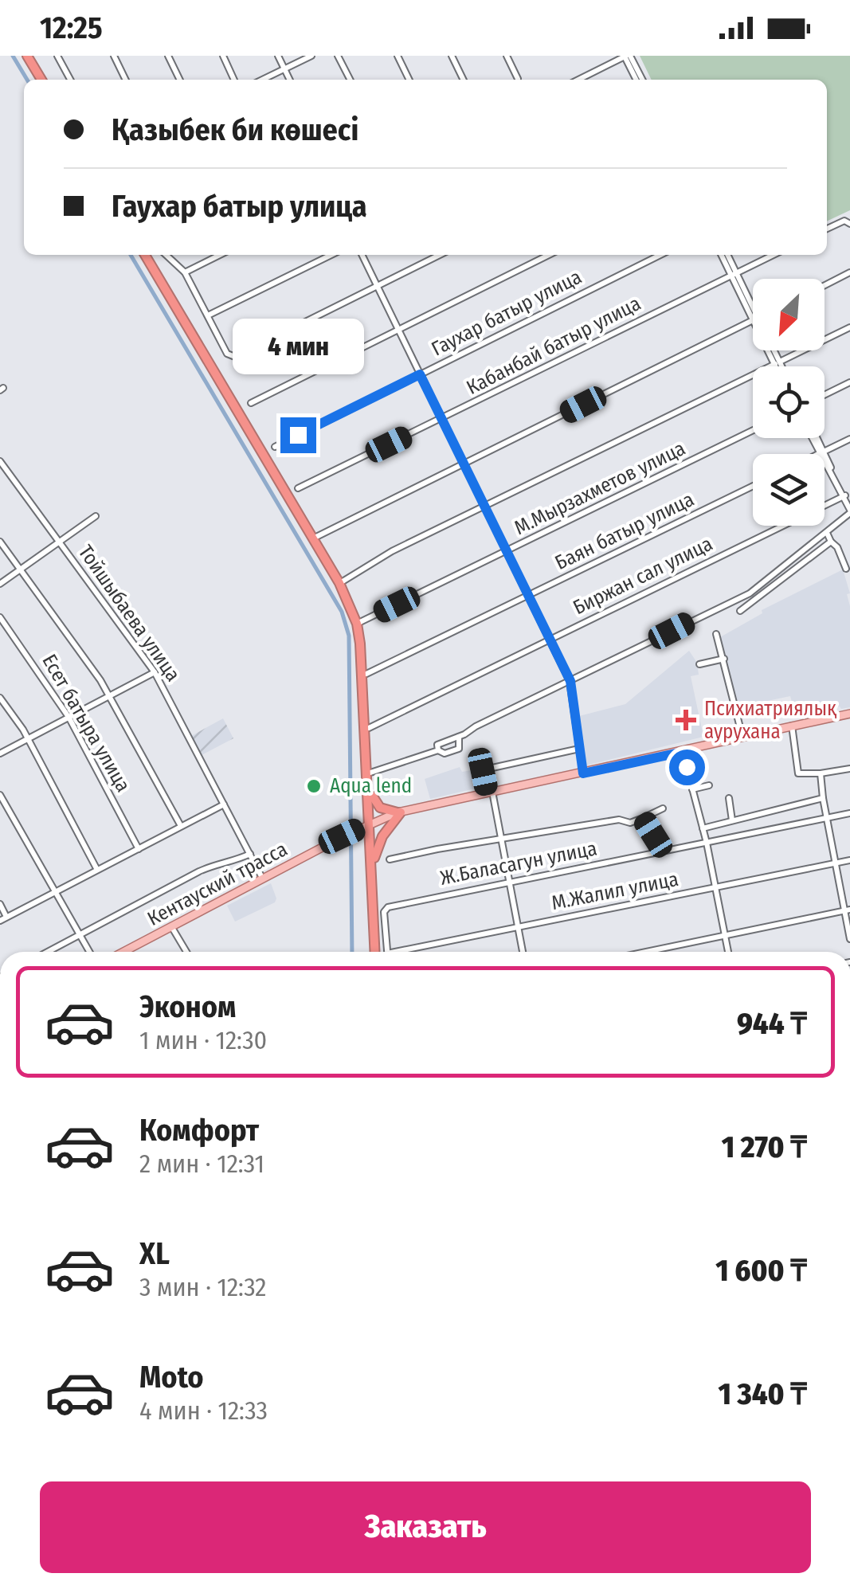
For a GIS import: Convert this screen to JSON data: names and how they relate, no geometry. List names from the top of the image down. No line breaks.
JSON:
{"streets":{"main road":["Кентауский трасса"],"street":["Гаухар батыр улица","Кабанбай батыр улица","М.Мырзахметов улица","Баян батыр улица","Биржан сал улица","Тойшыбаева улица","Есет батыра улица","Ж.Баласагун улица","М.Жалил улица"]},"crossings":[["Тойшыбаева улица","Кентауский трасса"]],"places":{"health":["Психиатриялық аурухана"],"other":["Aqua lend"]},"north":"bottom left","page":{"status":"12:25","banner":["Қазыбек би көшесі","Гаухар батыр улица"],"bubble":"4 мин","list":[{"name":"Эконом","note":"1 мин · 12:30","value":"944 ₸"},{"name":"Комфорт","note":"2 мин · 12:31","value":"1 270 ₸"},{"name":"XL","note":"3 мин · 12:32","value":"1 600 ₸"},{"name":"Moto","note":"4 мин · 12:33","value":"1 340 ₸"}],"buttons":"Заказать"}}
